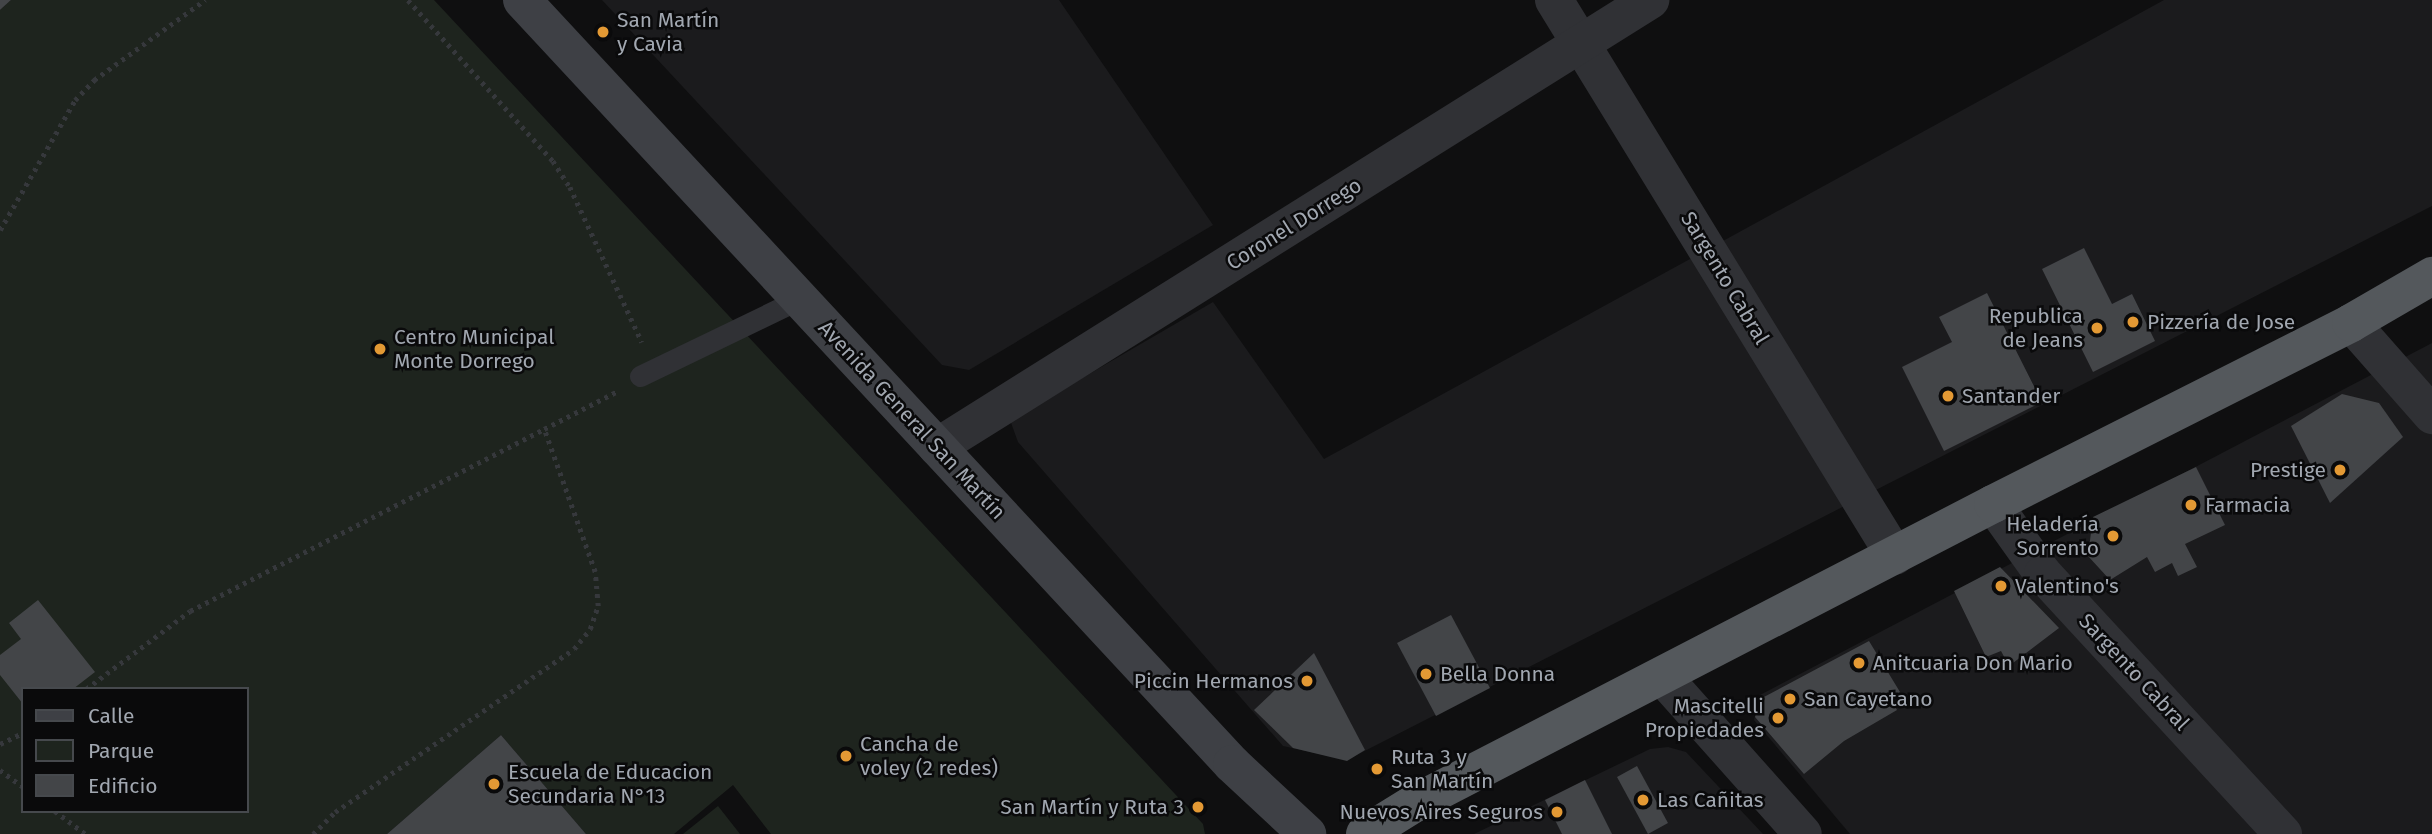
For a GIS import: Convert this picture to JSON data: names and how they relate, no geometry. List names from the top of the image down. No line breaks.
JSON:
{"streets":{"main road":["Avenida General San Martín"],"street":["Coronel Dorrego","Sargento Cabral"]},"crossings":[["Coronel Dorrego","Sargento Cabral"],["Coronel Dorrego","Avenida General San Martín"]],"places":["San Martín y Cavia","Pizzería de Jose","Republica de Jeans","Centro Municipal Monte Dorrego","Santander","Prestige","Farmacia","Heladería Sorrento","Valentino's","Anitcuaria Don Mario","Bella Donna","Piccin Hermanos","San Cayetano","Mascitelli Propiedades","Cancha de voley (2 redes)","Ruta 3 y San Martín","Escuela de Educacion Secundaria N°13","Las Cañitas","San Martín y Ruta 3","Nuevos Aires Seguros"],"legend":["Calle","Parque","Edificio"]}
